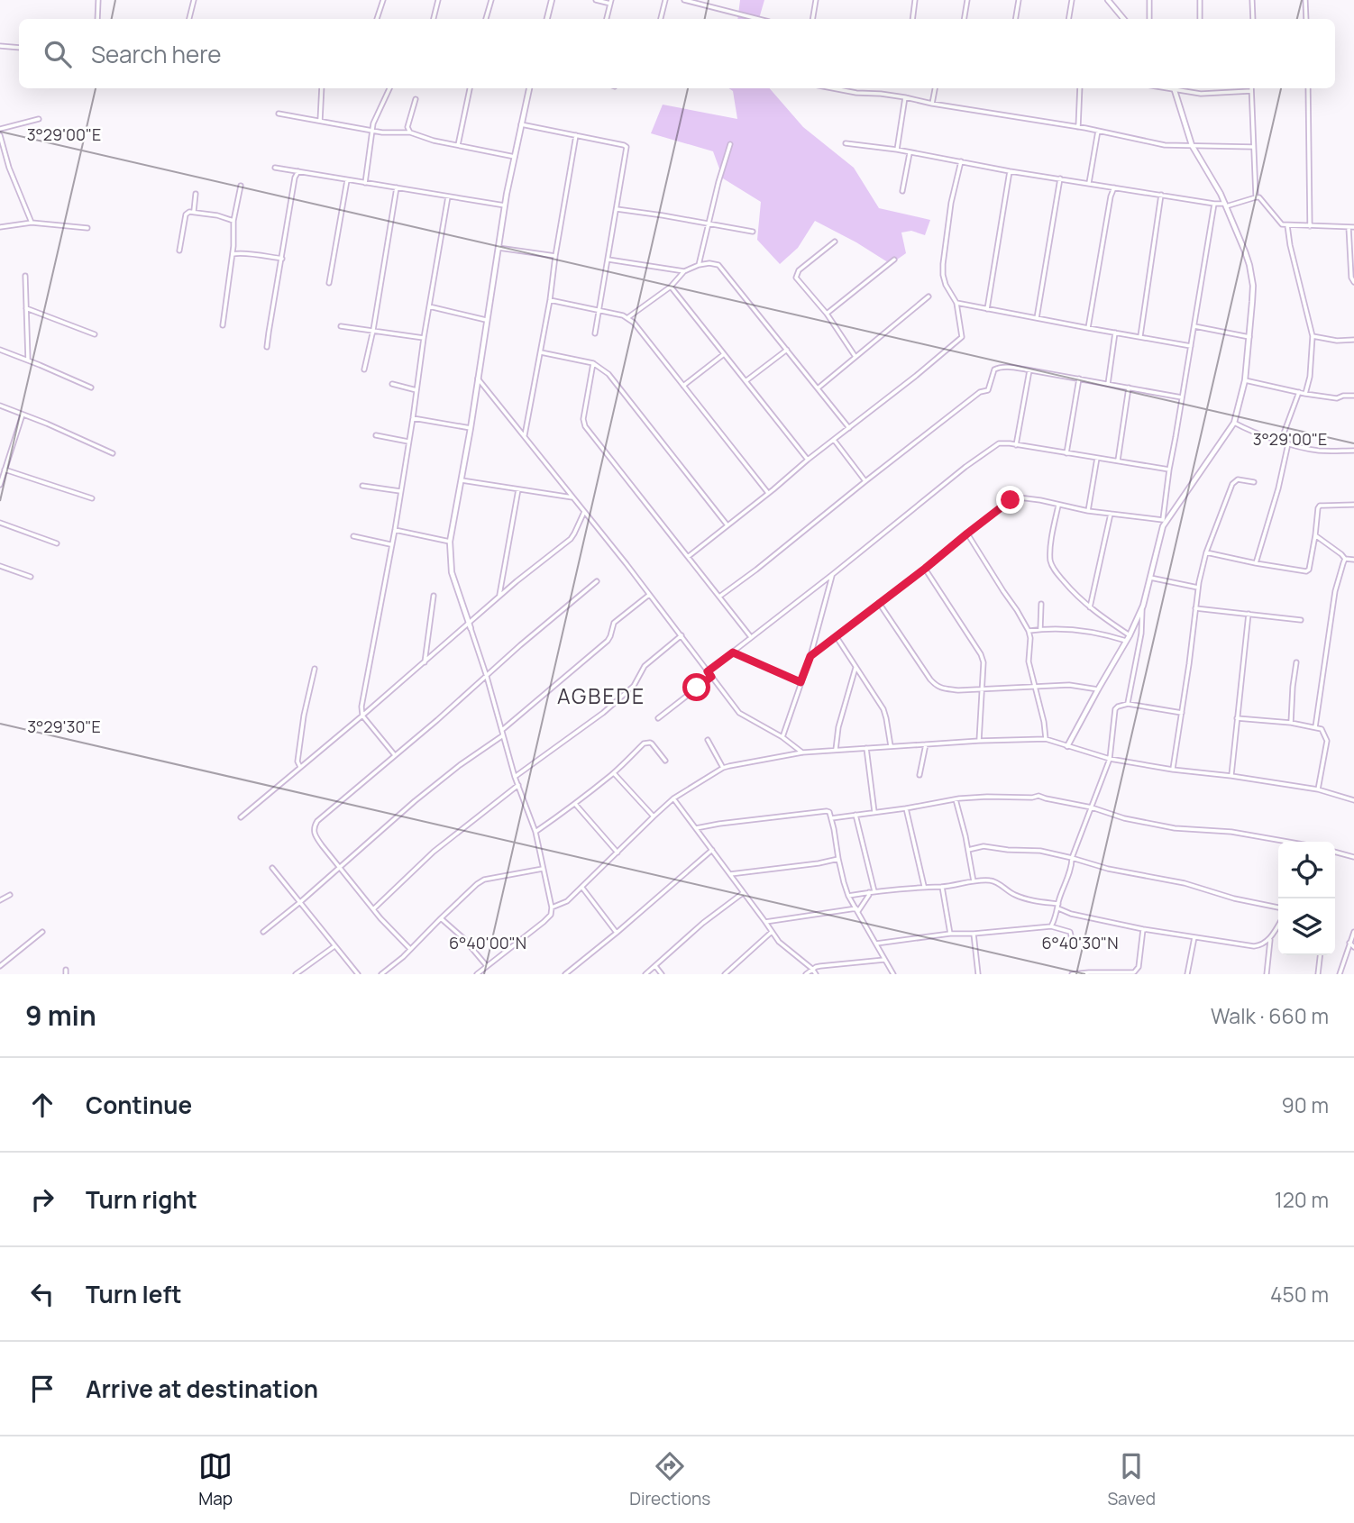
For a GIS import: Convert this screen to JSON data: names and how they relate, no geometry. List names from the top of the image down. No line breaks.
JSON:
{"districts":["AGBEDE"],"page":{"search":"Search here","heading":["9 min","Walk · 660 m"],"list":[["Continue","90 m"],["Turn right","120 m"],["Turn left","450 m"],"Arrive at destination"],"nav":["Map","Directions","Saved"]},"coordinates":["3°29'00\"E","3°29'30\"E","6°40'00\"N","6°40'30\"N"]}
